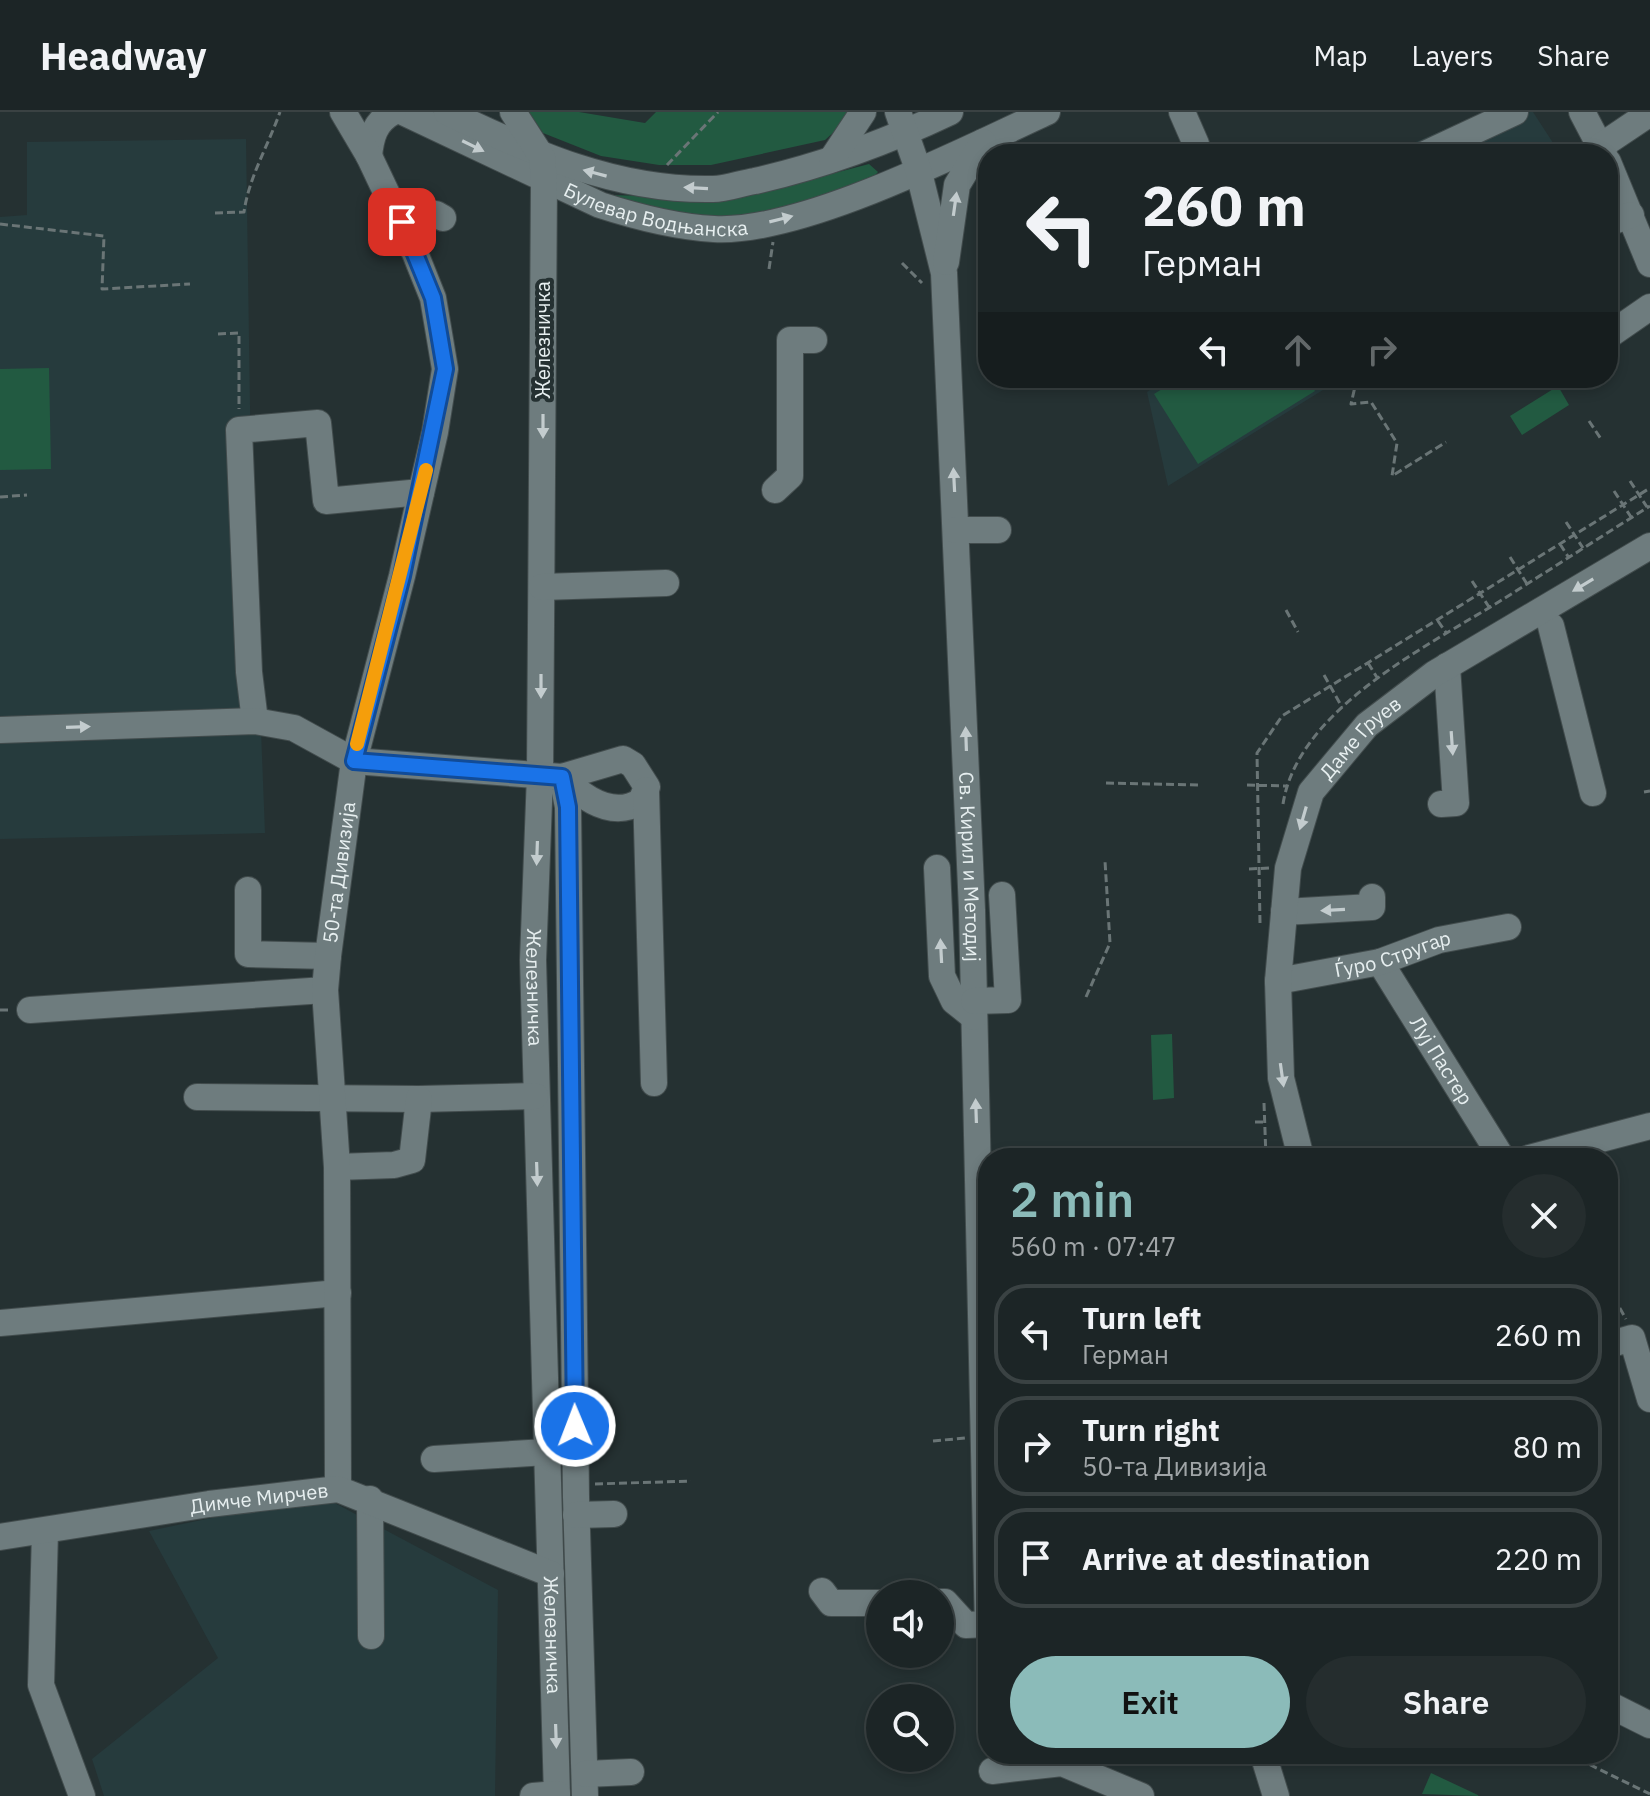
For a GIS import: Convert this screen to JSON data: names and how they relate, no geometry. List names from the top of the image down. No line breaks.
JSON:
{"streets":{"street":["Булевар Водњанска","Железничка","Даме Груев","Св. Кирил и Методиј","50-та Дивизија","Ѓуро Стругар","Луј Пастер","Димче Мирчев"]},"crossings":[["Булевар Водњанска","Железничка"],["Булевар Водњанска","Св. Кирил и Методиј"],["Железничка","Димче Мирчев"],["Даме Груев","Ѓуро Стругар"],["50-та Дивизија","Димче Мирчев"],["Ѓуро Стругар","Луј Пастер"]],"one_way":["Даме Груев","Св. Кирил и Методиј"],"page":{"header":"Headway","nav":["Map","Layers","Share"],"turn":["260 m","Герман"],"heading":["2 min","560 m · 07:47"],"list":[{"name":"Turn left","note":"Герман","value":"260 m"},{"name":"Turn right","note":"50-та Дивизија","value":"80 m"},{"name":"Arrive at destination","value":"220 m"}],"buttons":["Exit","Share"]}}
